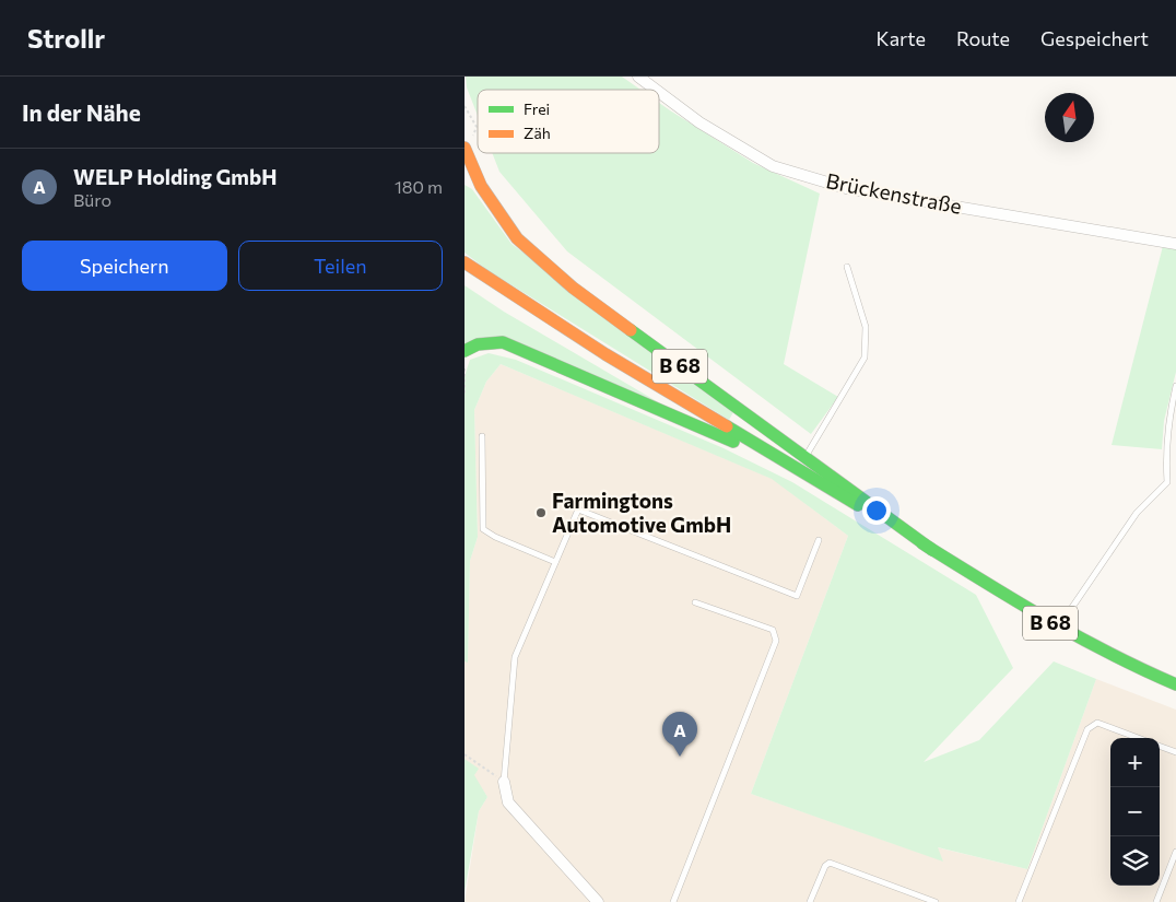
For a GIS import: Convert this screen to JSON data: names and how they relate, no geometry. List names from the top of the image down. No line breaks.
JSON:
{"streets":{"main road":["B 68"],"street":["Brückenstraße"]},"places":["Farmingtons Automotive GmbH"],"legend":["Frei","Zäh"],"north":"top","page":{"header":"Strollr","nav":["Karte","Route","Gespeichert"],"heading":"In der Nähe","list":[{"mark":"A","name":"WELP Holding GmbH","note":"Büro","value":"180 m"}],"buttons":["Speichern","Teilen"],"pins":"A","map_buttons":["+","−"]}}
